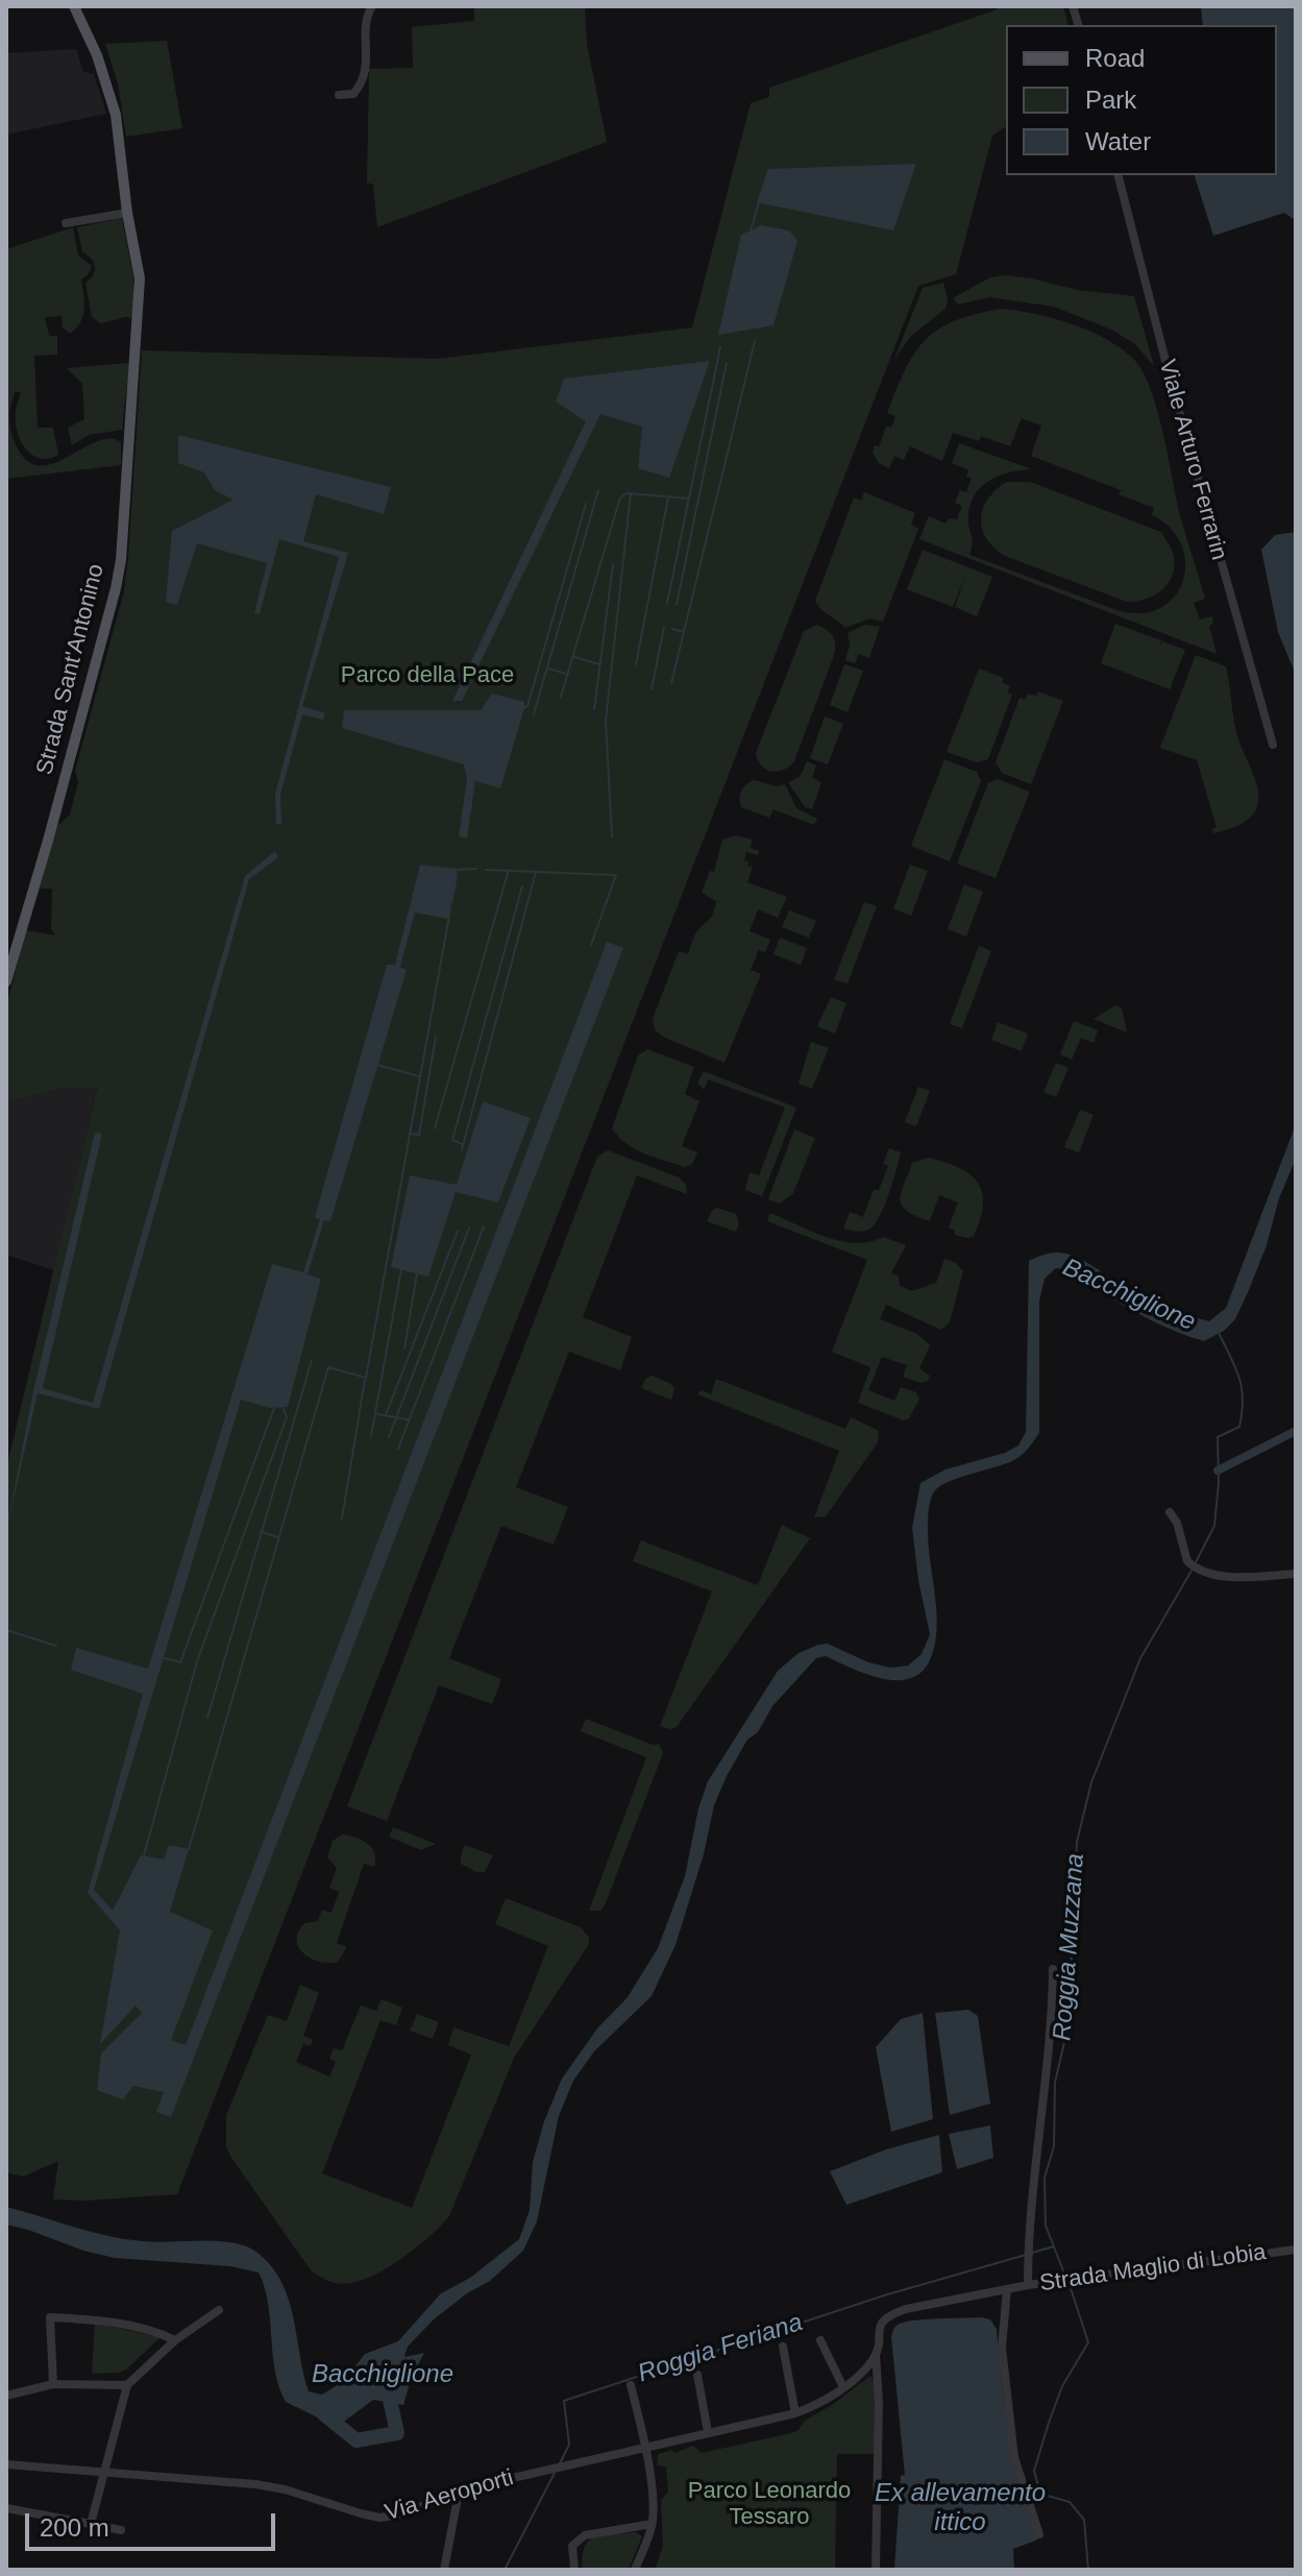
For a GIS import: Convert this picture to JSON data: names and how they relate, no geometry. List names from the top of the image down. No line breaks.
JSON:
{"streets":{"main road":["Strada Sant'Antonino"],"street":["Viale Arturo Ferrarin","Strada Maglio di Lobia","Via Aeroporti"]},"crossings":[["Strada Maglio di Lobia","Via Aeroporti"]],"water":["Bacchiglione","Roggia Muzzana","Roggia Feriana","Ex allevamento ittico"],"parks":["Parco della Pace","Parco Leonardo Tessaro"],"legend":["Road","Park","Water"],"scale_bar":"200 m"}
